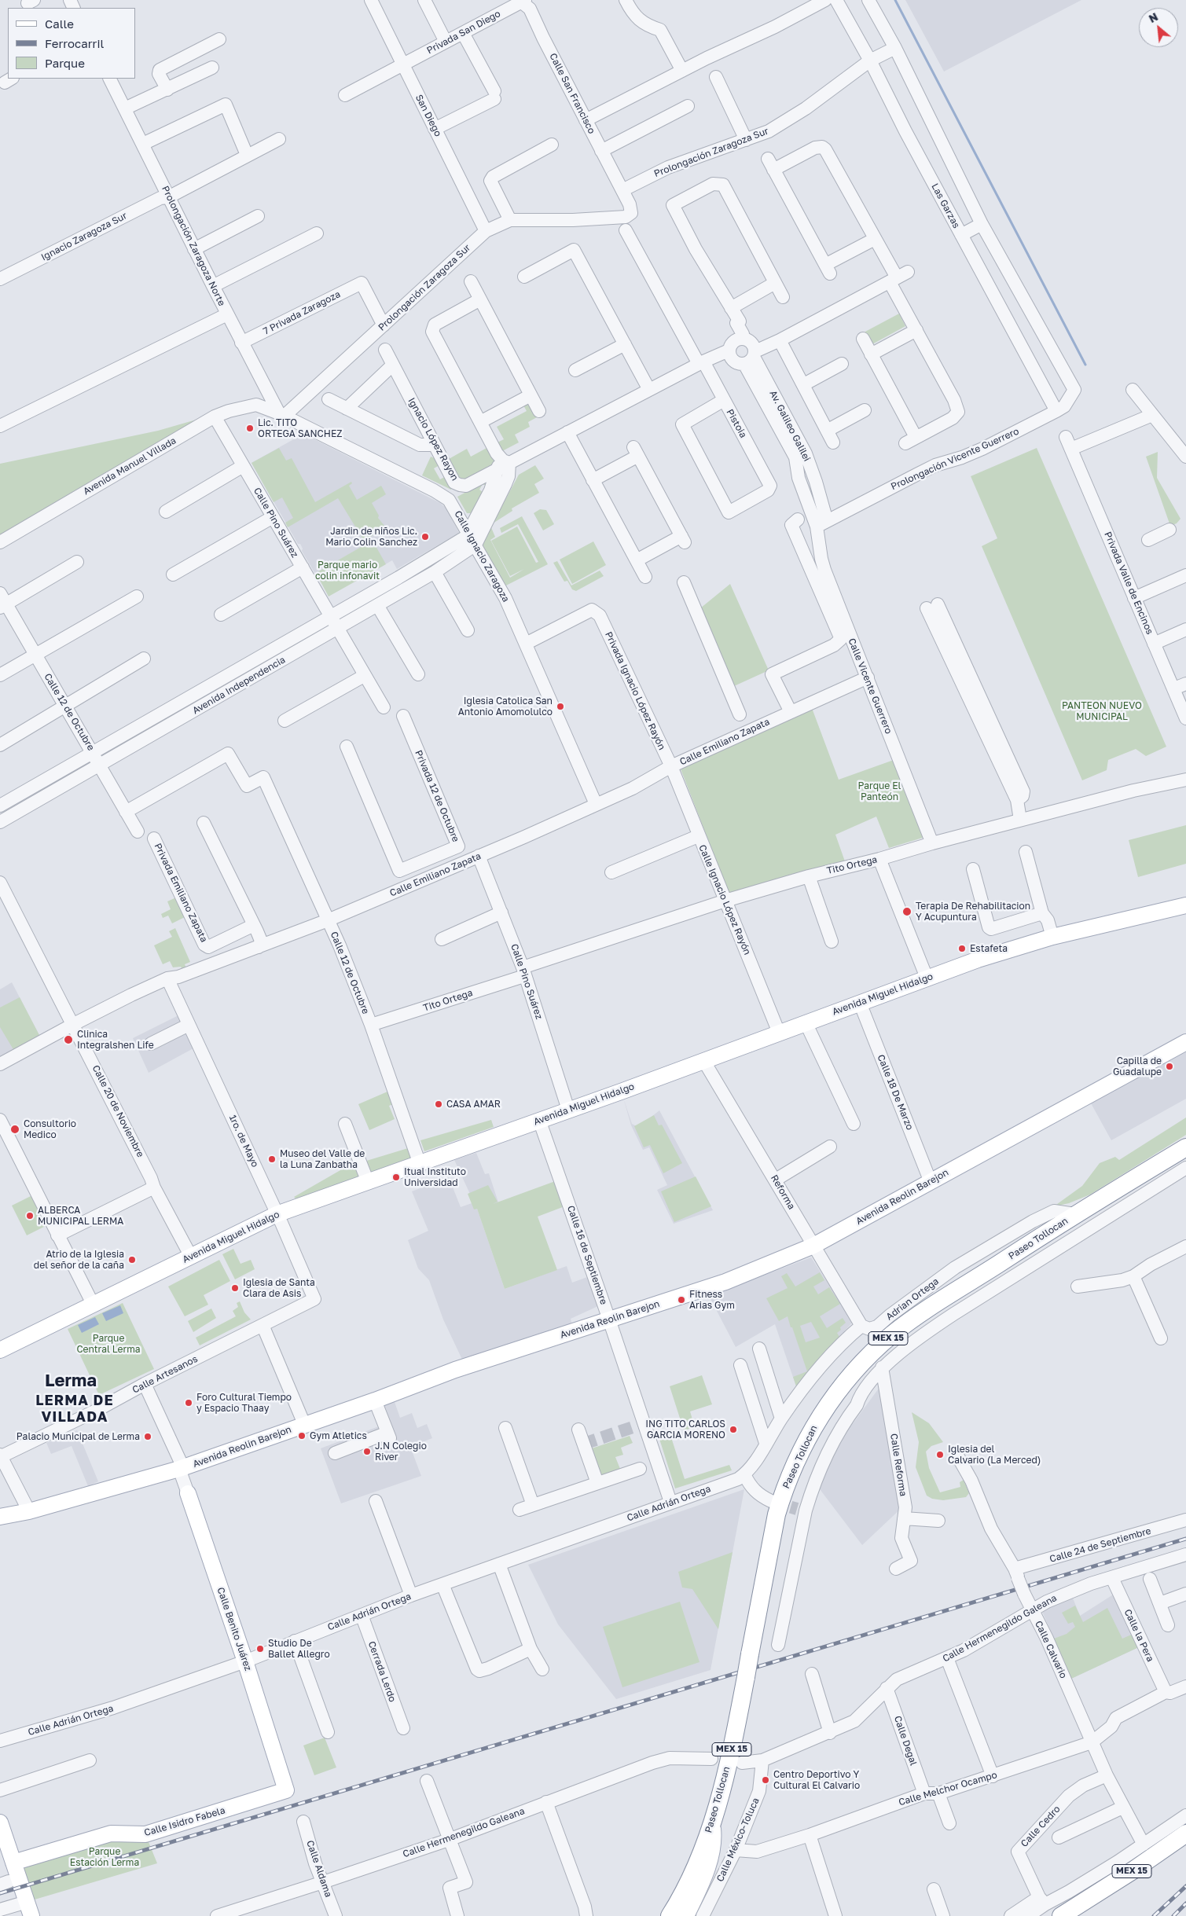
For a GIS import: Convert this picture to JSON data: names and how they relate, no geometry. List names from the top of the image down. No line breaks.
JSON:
{"streets":{"highway":["Paseo Tollocan","MEX 15"],"main road":["Avenida Miguel Hidalgo","Avenida Reolin Barejon","Calle Benito Juárez","Calle Isidro Fabela"],"street":["Privada San Diego","Calle San Francisco","San Diego","Prolongación Zaragoza Sur","Las Garzas","Ignacio Zaragoza Sur","Prolongación Zaragoza Norte","7 Privada Zaragoza","Pistoia","Av. Galileo Galilei","Ignacio López Rayon","Prolongación Vicente Guerrero","Avenida Manuel Villada","Calle Pino Suárez","Calle Ignacio Zaragoza","Privada Valle de Encinos","Avenida Independencia","Calle Vicente Guerrero","Privada Ignacio López Rayón","Calle 12 de Octubre","Calle Emiliano Zapata","Privada 12 de Octubre","Tito Ortega","Privada Emiliano Zapata","Calle Ignacio López Rayón","Calle 18 De Marzo","Calle 20 de Noviembre","1ro. de Mayo","Reforma","Calle 16 de Septiembre","Adrian Ortega","Calle Artesanos","Calle Reforma","Calle Adrián Ortega","Calle 24 de Septiembre","Calle Hermenegildo Galeana","Calle la Pera","Calle Calvario","Cerrada Lerdo","Calle Degal","Calle Melchor Ocampo","Calle Cedro","Calle México-Toluca","Calle Aldama"]},"crossings":[["Privada San Diego","Calle San Francisco"],["Privada San Diego","San Diego"],["Calle San Francisco","Prolongación Zaragoza Sur"],["San Diego","Prolongación Zaragoza Sur"],["Prolongación Zaragoza Sur","Las Garzas"],["Prolongación Zaragoza Sur","Prolongación Zaragoza Norte"],["Prolongación Zaragoza Sur","7 Privada Zaragoza"],["Prolongación Zaragoza Sur","Calle Ignacio Zaragoza"],["Las Garzas","Prolongación Vicente Guerrero"],["Ignacio Zaragoza Sur","Prolongación Zaragoza Norte"],["Prolongación Zaragoza Norte","7 Privada Zaragoza"],["Prolongación Zaragoza Norte","Calle Ignacio Zaragoza"],["Pistoia","Ignacio López Rayon"],["Av. Galileo Galilei","Prolongación Vicente Guerrero"],["Av. Galileo Galilei","Calle Vicente Guerrero"],["Prolongación Vicente Guerrero","Calle Vicente Guerrero"],["Avenida Manuel Villada","Calle Pino Suárez"],["Avenida Manuel Villada","Calle Ignacio Zaragoza"],["Calle Pino Suárez","Avenida Independencia"],["Calle Pino Suárez","Calle Emiliano Zapata"],["Calle Pino Suárez","Tito Ortega"],["Calle Pino Suárez","Avenida Miguel Hidalgo"],["Calle Ignacio Zaragoza","Avenida Independencia"],["Calle Ignacio Zaragoza","Privada Ignacio López Rayón"],["Calle Ignacio Zaragoza","Calle Emiliano Zapata"],["Avenida Independencia","Calle 12 de Octubre"],["Calle Vicente Guerrero","Calle Emiliano Zapata"],["Calle Vicente Guerrero","Tito Ortega"],["Privada Ignacio López Rayón","Calle Emiliano Zapata"],["Privada Ignacio López Rayón","Calle Ignacio López Rayón"],["Calle 12 de Octubre","Calle Emiliano Zapata"],["Calle 12 de Octubre","Tito Ortega"],["Calle 12 de Octubre","Avenida Miguel Hidalgo"],["Calle Emiliano Zapata","Calle Ignacio López Rayón"],["Calle Emiliano Zapata","Calle 20 de Noviembre"],["Calle Emiliano Zapata","1ro. de Mayo"],["Tito Ortega","Calle Ignacio López Rayón"],["Calle Ignacio López Rayón","Avenida Miguel Hidalgo"],["Avenida Miguel Hidalgo","Calle 18 De Marzo"],["Avenida Miguel Hidalgo","Calle 20 de Noviembre"],["Avenida Miguel Hidalgo","1ro. de Mayo"],["Avenida Miguel Hidalgo","Reforma"],["Avenida Miguel Hidalgo","Calle 16 de Septiembre"],["Calle 18 De Marzo","Avenida Reolin Barejon"],["1ro. de Mayo","Calle Artesanos"],["Reforma","Avenida Reolin Barejon"],["Reforma","Adrian Ortega"],["Avenida Reolin Barejon","Calle 16 de Septiembre"],["Avenida Reolin Barejon","Calle Benito Juárez"],["Paseo Tollocan","Adrian Ortega"],["Calle 16 de Septiembre","Calle Adrián Ortega"],["Calle Artesanos","Calle Benito Juárez"],["Calle Adrián Ortega","Calle Benito Juárez"],["Calle Adrián Ortega","Cerrada Lerdo"],["Calle 24 de Septiembre","Calle Calvario"],["Calle Hermenegildo Galeana","Calle la Pera"],["Calle Hermenegildo Galeana","Calle Calvario"],["Calle Hermenegildo Galeana","Calle Degal"],["Calle Hermenegildo Galeana","Calle México-Toluca"],["Calle Hermenegildo Galeana","Calle Aldama"],["Calle Benito Juárez","Calle Isidro Fabela"],["Calle Calvario","Calle Melchor Ocampo"],["Calle Calvario","Calle Cedro"],["Calle Degal","Calle Melchor Ocampo"],["Calle Melchor Ocampo","Calle México-Toluca"]],"districts":["Lerma","LERMA DE VILLADA"],"parks":["Parque mario colin infonavit","PANTEON NUEVO MUNICIPAL","Parque El Panteón","Parque Central Lerma","Parque Estación Lerma"],"places":["Lic. TITO ORTEGA SANCHEZ","Jardin de niños Lic. Mario Colin Sanchez","Iglesia Catolica San Antonio Amomolulco","Terapia De Rehabilitacion Y Acupuntura","Estafeta","Clinica Integralshen Life","Capilla de Guadalupe","CASA AMAR","Consultorio Medico","Museo del Valle de la Luna Zanbatha","Itual Instituto Universidad","ALBERCA MUNICIPAL LERMA","Atrio de la Iglesia del señor de la caña","Iglesia de Santa Clara de Asis","Fitness Arias Gym","Foro Cultural Tiempo y Espacio Thaay","ING TITO CARLOS GARCIA MORENO","Gym Atletics","Palacio Municipal de Lerma","J.N Colegio River","Iglesia del Calvario (La Merced)","Studio De Ballet Allegro","Centro Deportivo Y Cultural El Calvario"],"legend":["Calle","Ferrocarril","Parque"],"north":"top left"}
